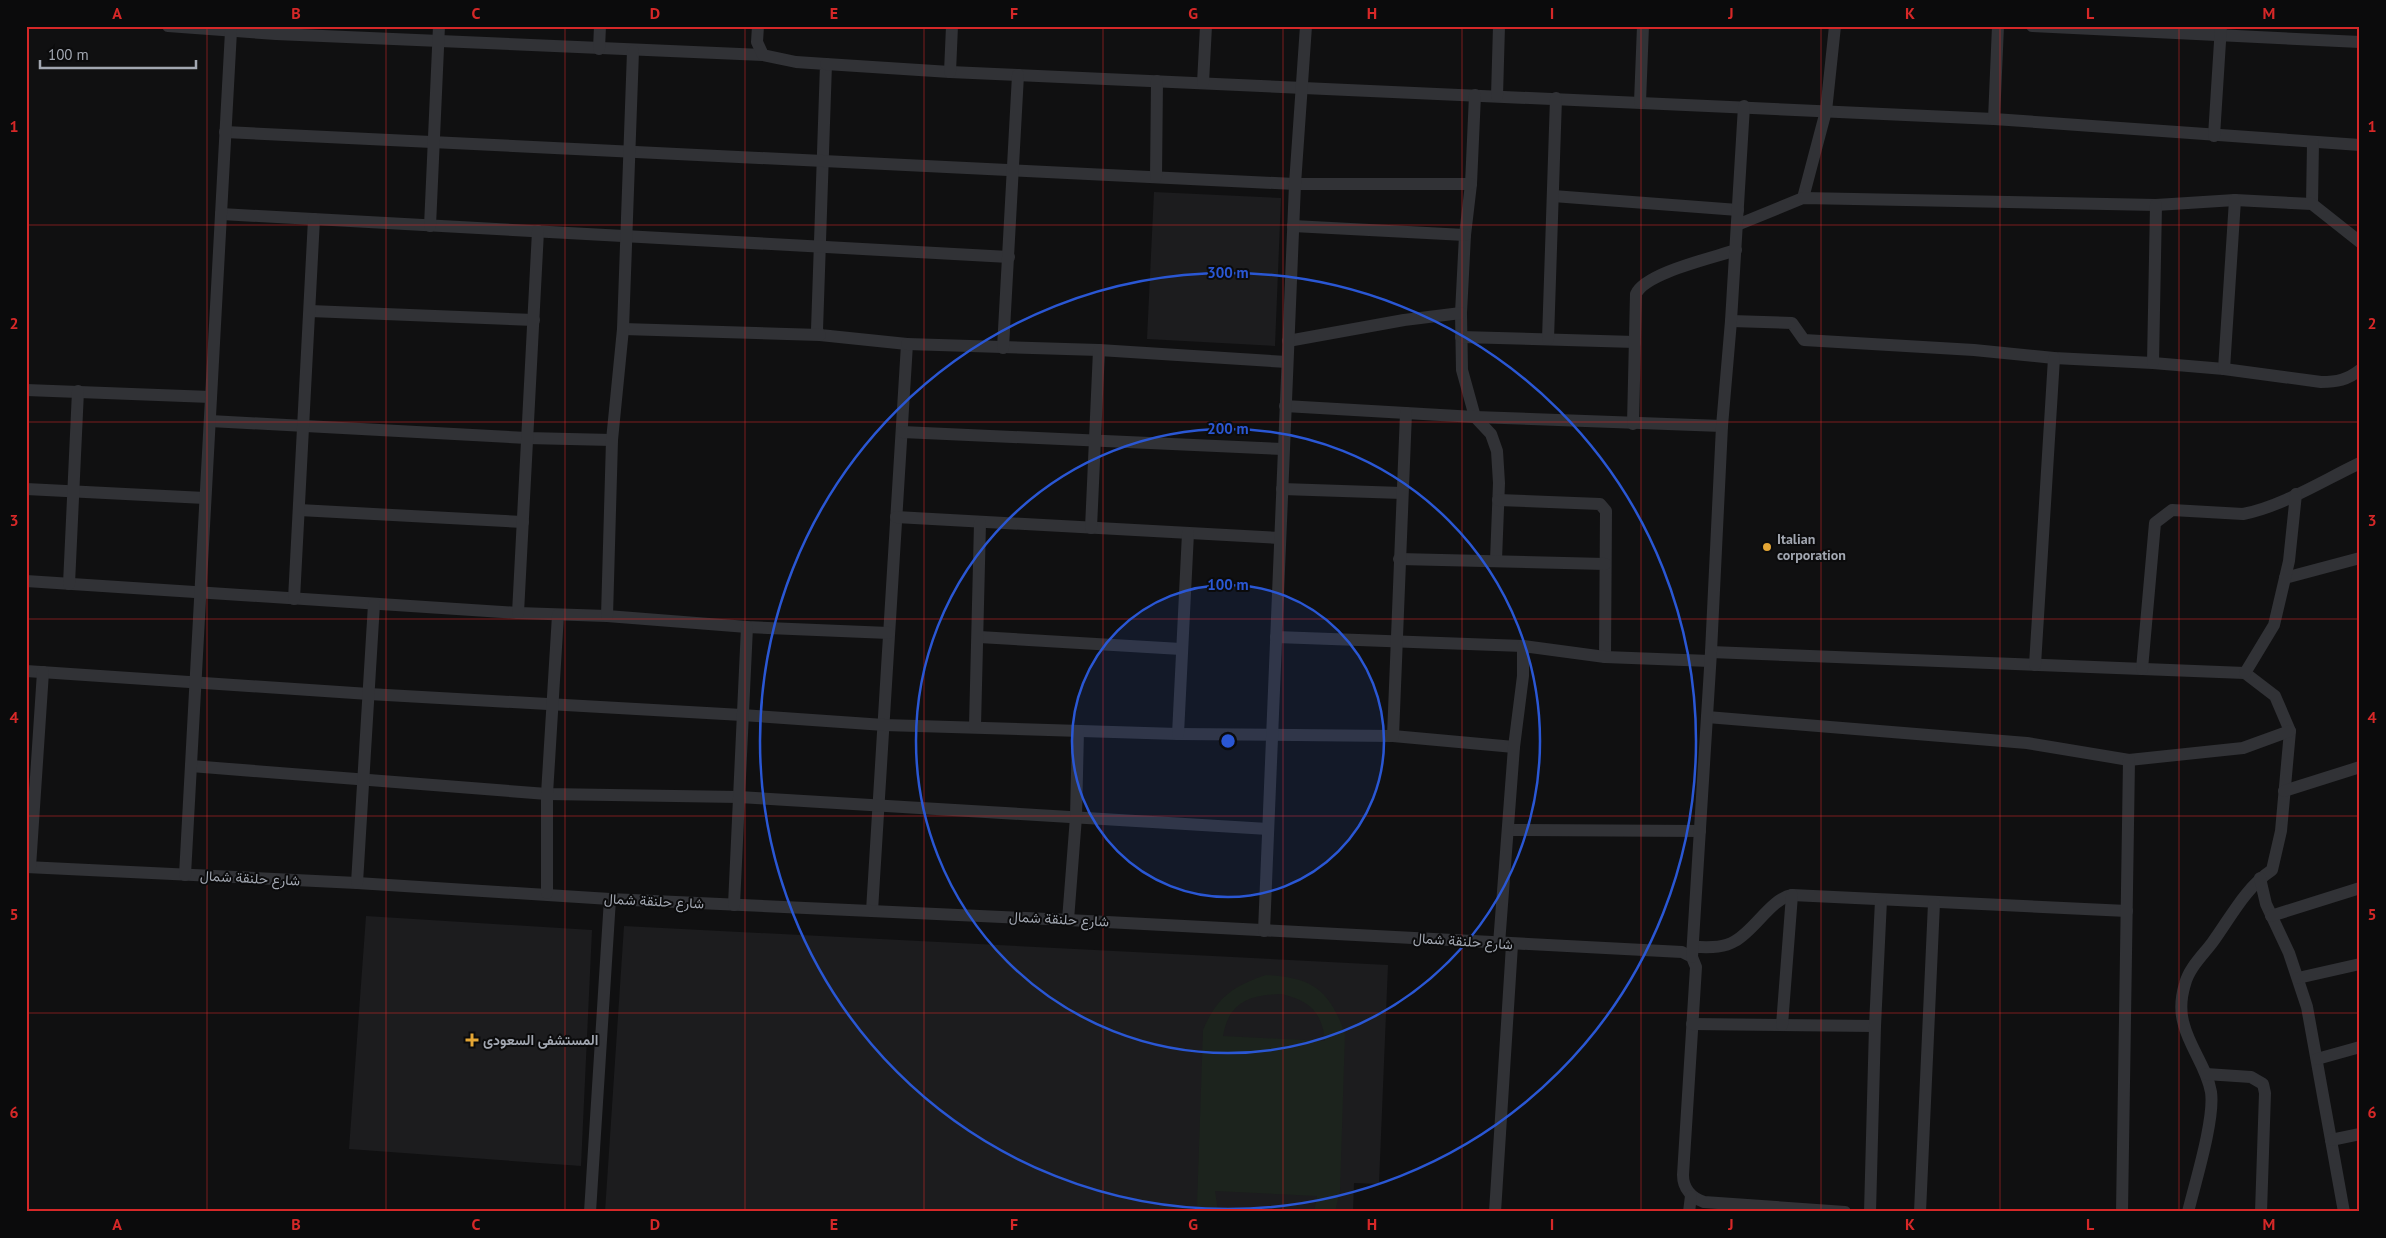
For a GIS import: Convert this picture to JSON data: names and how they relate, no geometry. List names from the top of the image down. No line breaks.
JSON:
{"streets":{"street":["شارع حلنقة شمال"]},"places":{"other":["Italian corporation"],"health":["المستشفى السعودى"]},"scale_bar":"100 m","grid":{"columns":["A","B","C","D","E","F","G","H","I","J","K","L","M"],"rows":["1","2","3","4","5","6"]},"rings":["300 m","200 m","100 m"]}
